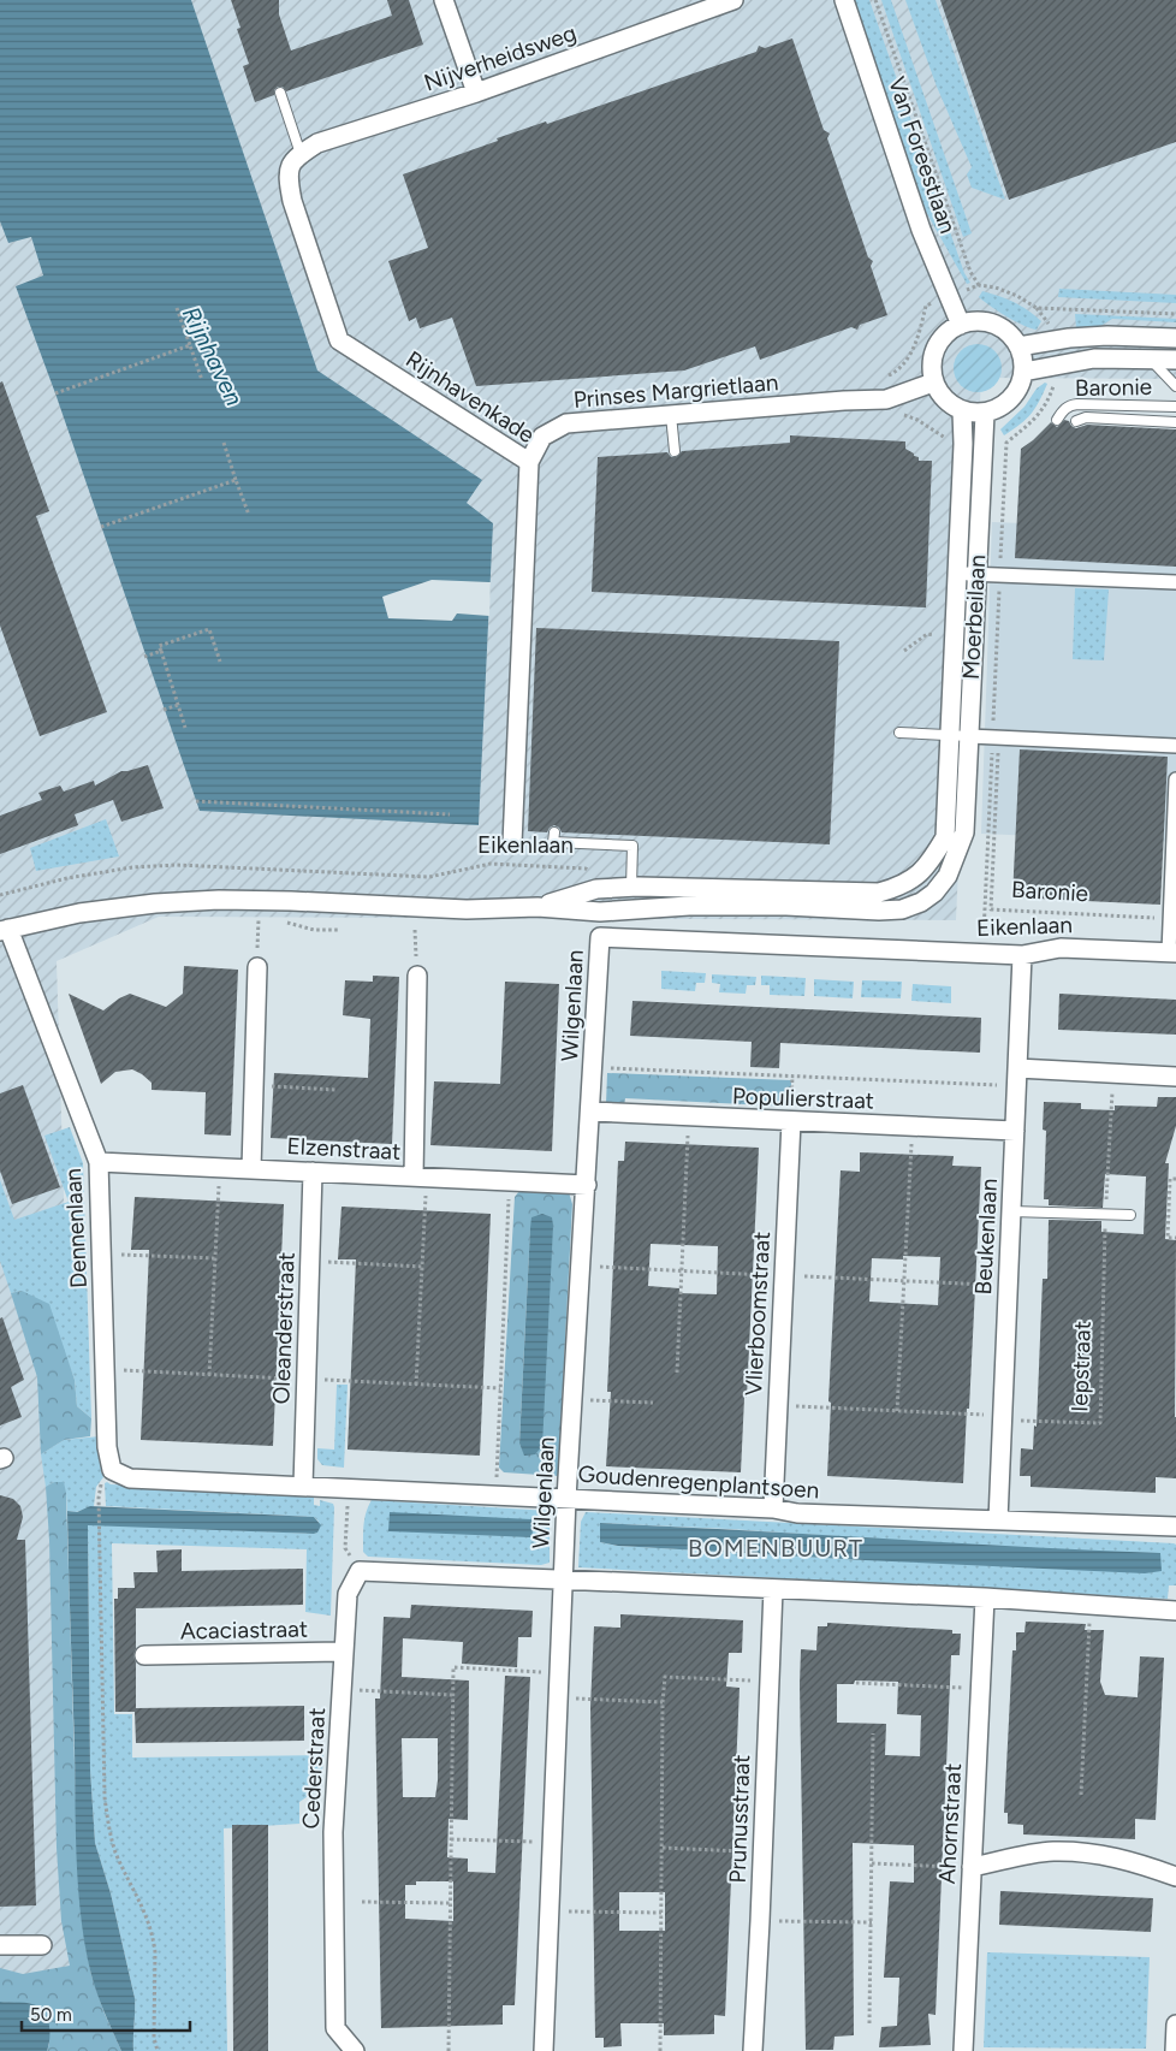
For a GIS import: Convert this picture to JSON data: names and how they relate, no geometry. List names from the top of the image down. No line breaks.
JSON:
{"streets":{"street":["Nijverheidsweg","Van Foreestlaan","Prinses Margrietlaan","Rijnhavenkade","Moerbeilaan","Eikenlaan","Wilgenlaan","Populierstraat","Elzenstraat","Dennenlaan","Beukenlaan","Vlierboomstraat","Oleanderstraat","Goudenregenplantsoen","Acaciastraat","Cederstraat","Prunusstraat","Ahornstraat"],"lane":["Baronie"],"path":["Iepstraat"]},"crossings":[["Nijverheidsweg","Rijnhavenkade"],["Van Foreestlaan","Prinses Margrietlaan"],["Van Foreestlaan","Moerbeilaan"],["Baronie","Moerbeilaan"],["Prinses Margrietlaan","Rijnhavenkade"],["Prinses Margrietlaan","Moerbeilaan"],["Moerbeilaan","Eikenlaan"],["Moerbeilaan","Dennenlaan"],["Eikenlaan","Wilgenlaan"],["Eikenlaan","Beukenlaan"],["Wilgenlaan","Populierstraat"],["Wilgenlaan","Elzenstraat"],["Wilgenlaan","Goudenregenplantsoen"],["Populierstraat","Beukenlaan"],["Populierstraat","Vlierboomstraat"],["Elzenstraat","Dennenlaan"],["Elzenstraat","Oleanderstraat"],["Dennenlaan","Goudenregenplantsoen"],["Beukenlaan","Iepstraat"],["Beukenlaan","Goudenregenplantsoen"],["Vlierboomstraat","Goudenregenplantsoen"],["Oleanderstraat","Goudenregenplantsoen"],["Acaciastraat","Cederstraat"]],"districts":["BOMENBUURT"],"water":["Rijnhaven"],"scale_bar":"50 m"}
